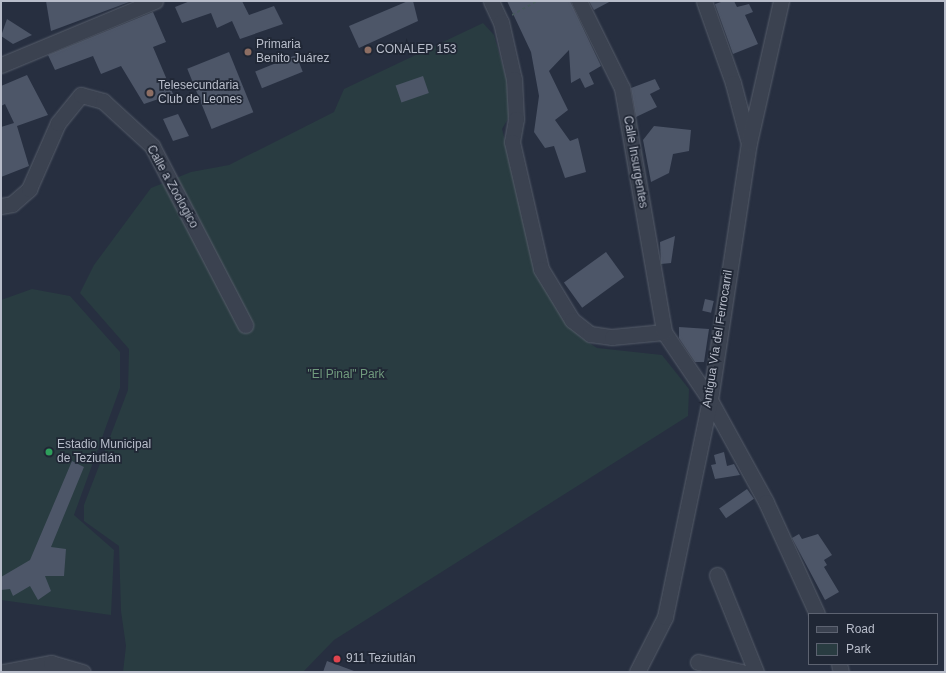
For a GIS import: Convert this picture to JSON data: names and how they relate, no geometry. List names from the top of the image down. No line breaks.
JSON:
{"streets":{"street":["Calle Insurgentes","Calle a Zoologico","Antigua Vía del Ferrocarril"]},"parks":["\"El Pinal\" Park"],"places":["CONALEP 153","Primaria Benito Juárez","Telesecundaria Club de Leones","Estadio Municipal de Teziutlán","911 Teziutlán"],"legend":["Road","Park"]}
